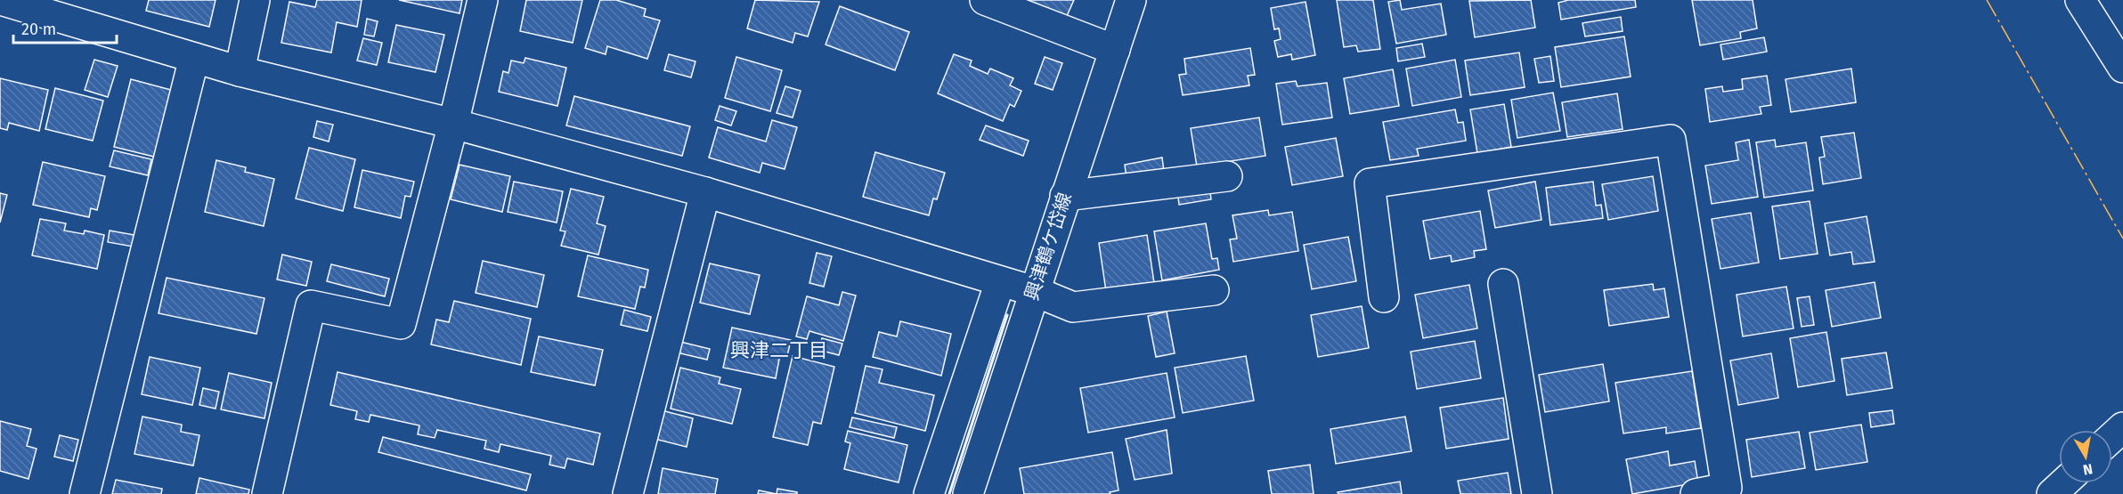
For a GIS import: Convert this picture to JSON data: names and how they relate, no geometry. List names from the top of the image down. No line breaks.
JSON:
{"streets":{"street":["興津鶴ケ岱線"]},"districts":["興津二丁目"],"scale_bar":"20 m","north":"bottom"}
